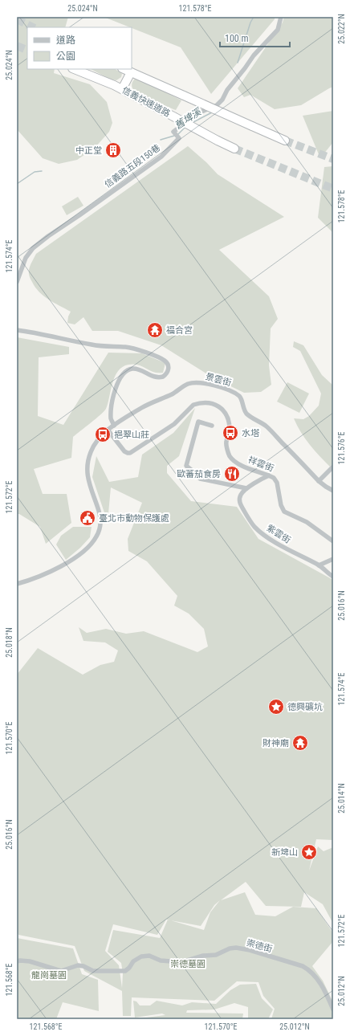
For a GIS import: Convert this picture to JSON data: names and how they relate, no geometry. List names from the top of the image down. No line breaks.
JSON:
{"streets":{"highway":["信義快速道路"],"street":["信義路五段150巷","景雲街","祥雲街","紫雲街","崇德街"]},"crossings":[["景雲街","祥雲街"]],"water":["舊埤溪"],"parks":["崇德墓園","龍崗墓園"],"places":{"building":["中正堂"],"temple":["福合宮","財神廟"],"bus stop":["水塔","挹翠山莊"],"restaurant":["歐蕃茄食房"],"public building":["臺北市動物保護處"],"place":["德興礦坑","新埤山"]},"legend":["道路","公園"],"scale_bar":"100 m","coordinates":["25.024°N","121.578°E","25.022°N","121.574°E","121.576°E","121.572°E","25.016°N","25.018°N","121.570°E","25.014°N","121.568°E","25.012°N"]}
